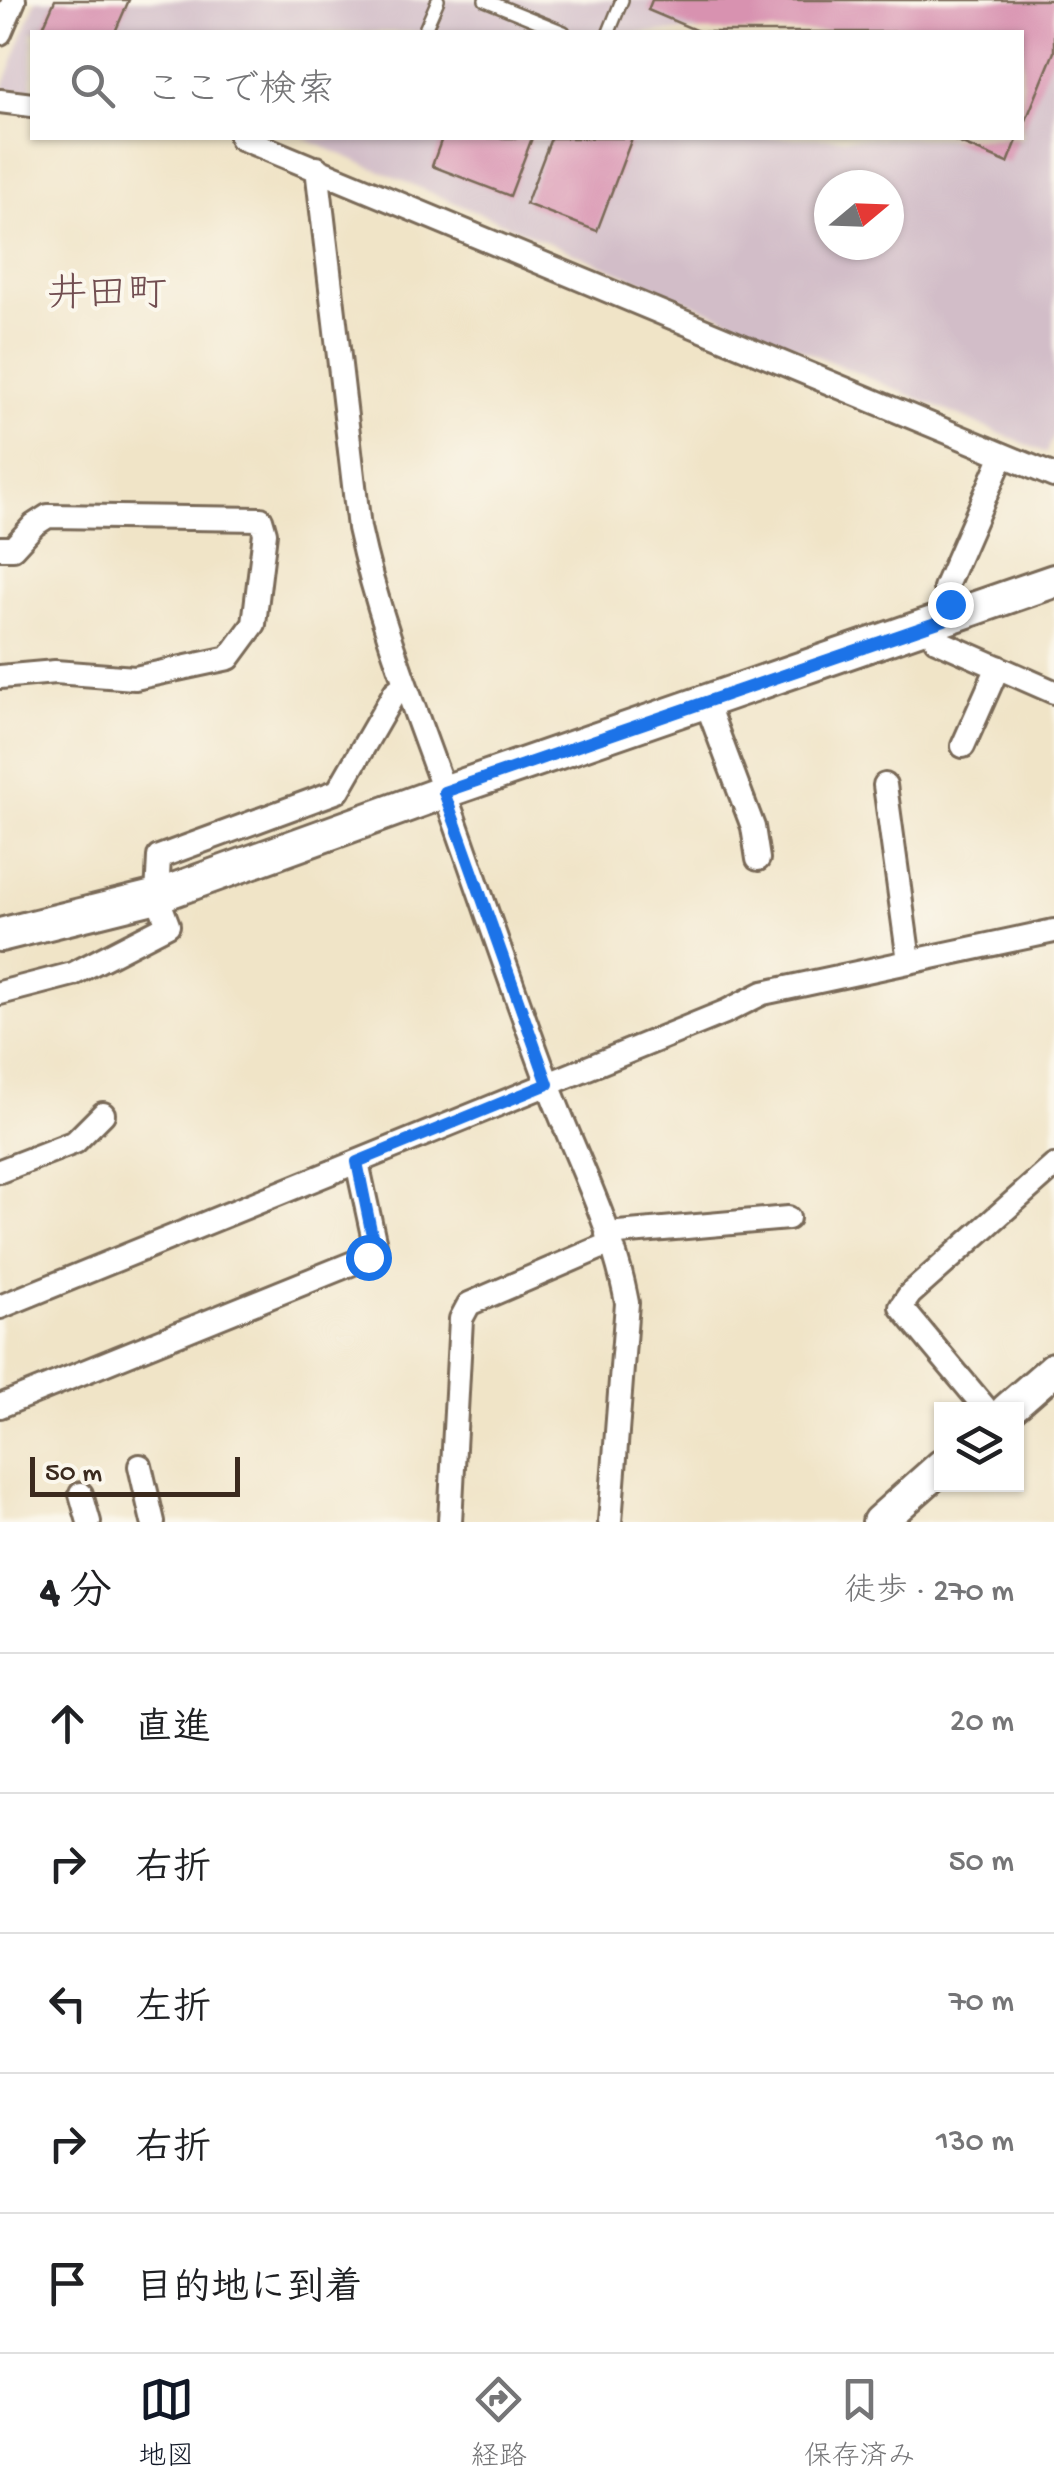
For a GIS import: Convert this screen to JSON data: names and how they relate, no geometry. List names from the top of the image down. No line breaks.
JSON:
{"districts":["井田町"],"scale_bar":"50 m","north":"right","page":{"search":"ここで検索","scale":"50 m","heading":["4 分","徒歩 · 270 m"],"list":[["直進","20 m"],["右折","50 m"],["左折","70 m"],["右折","130 m"],"目的地に到着"],"nav":["地図","経路","保存済み"]}}
